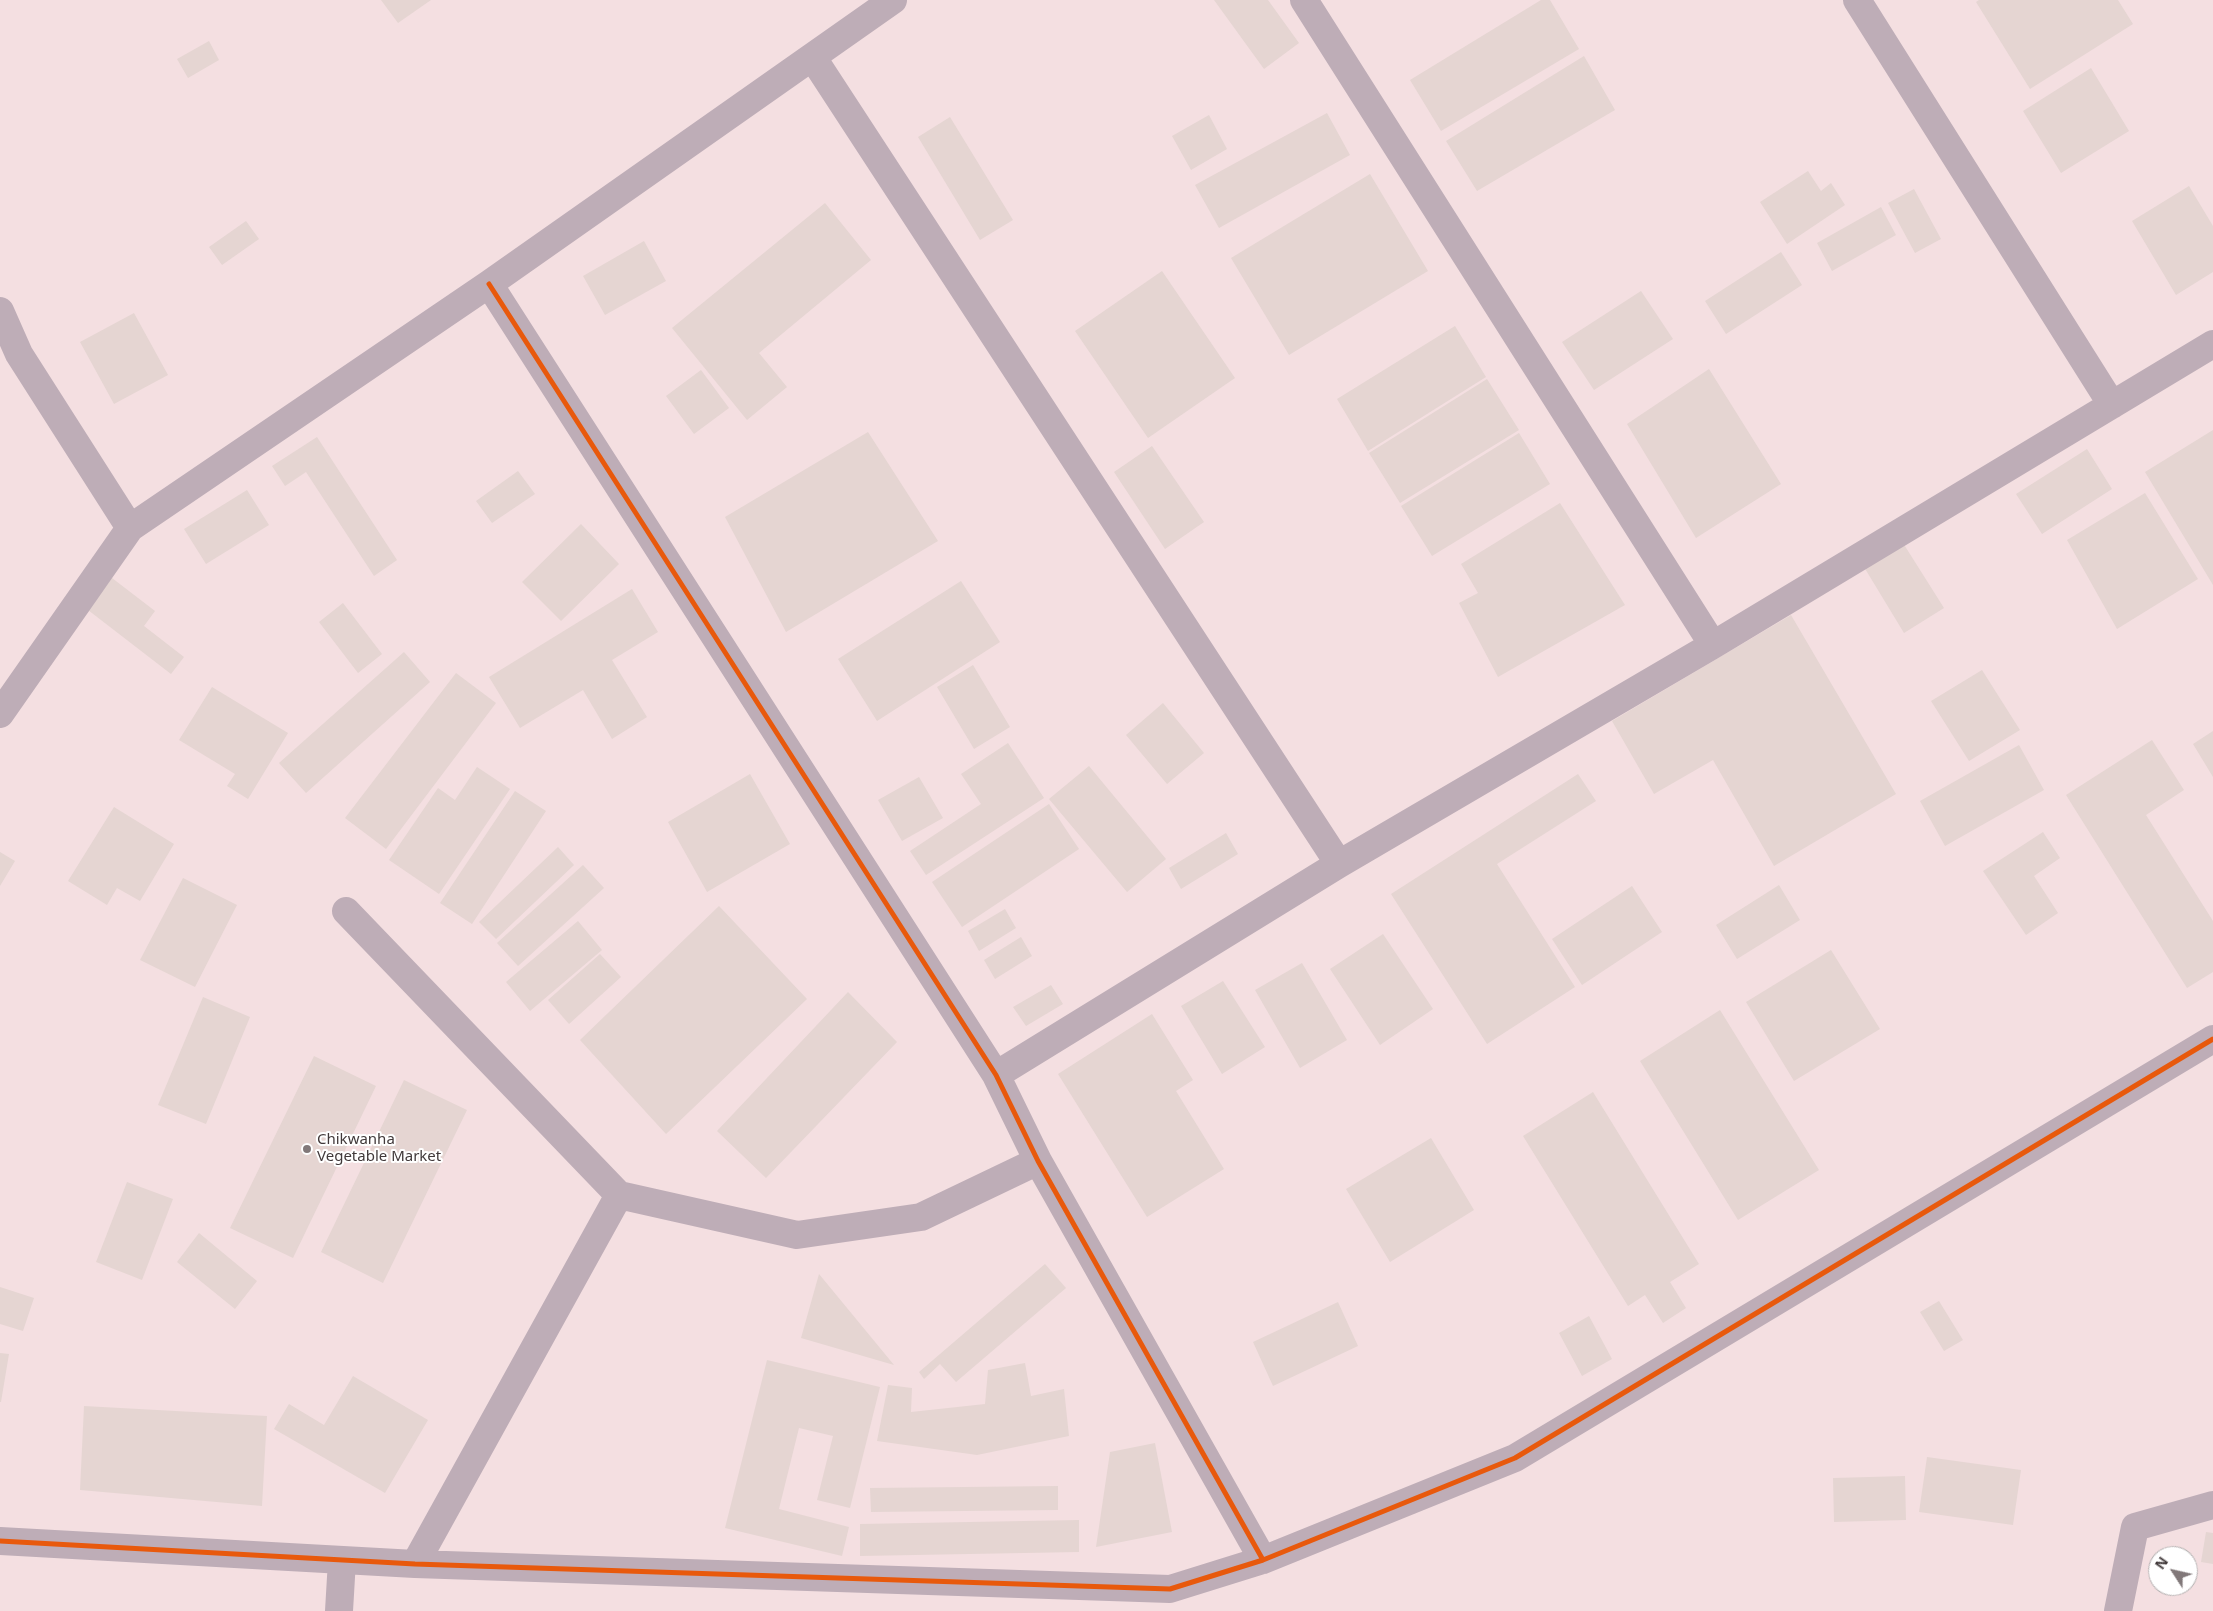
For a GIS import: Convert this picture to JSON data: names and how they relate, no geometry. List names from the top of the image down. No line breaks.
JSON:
{"places":["Chikwanha Vegetable Market"],"north":"top left"}
